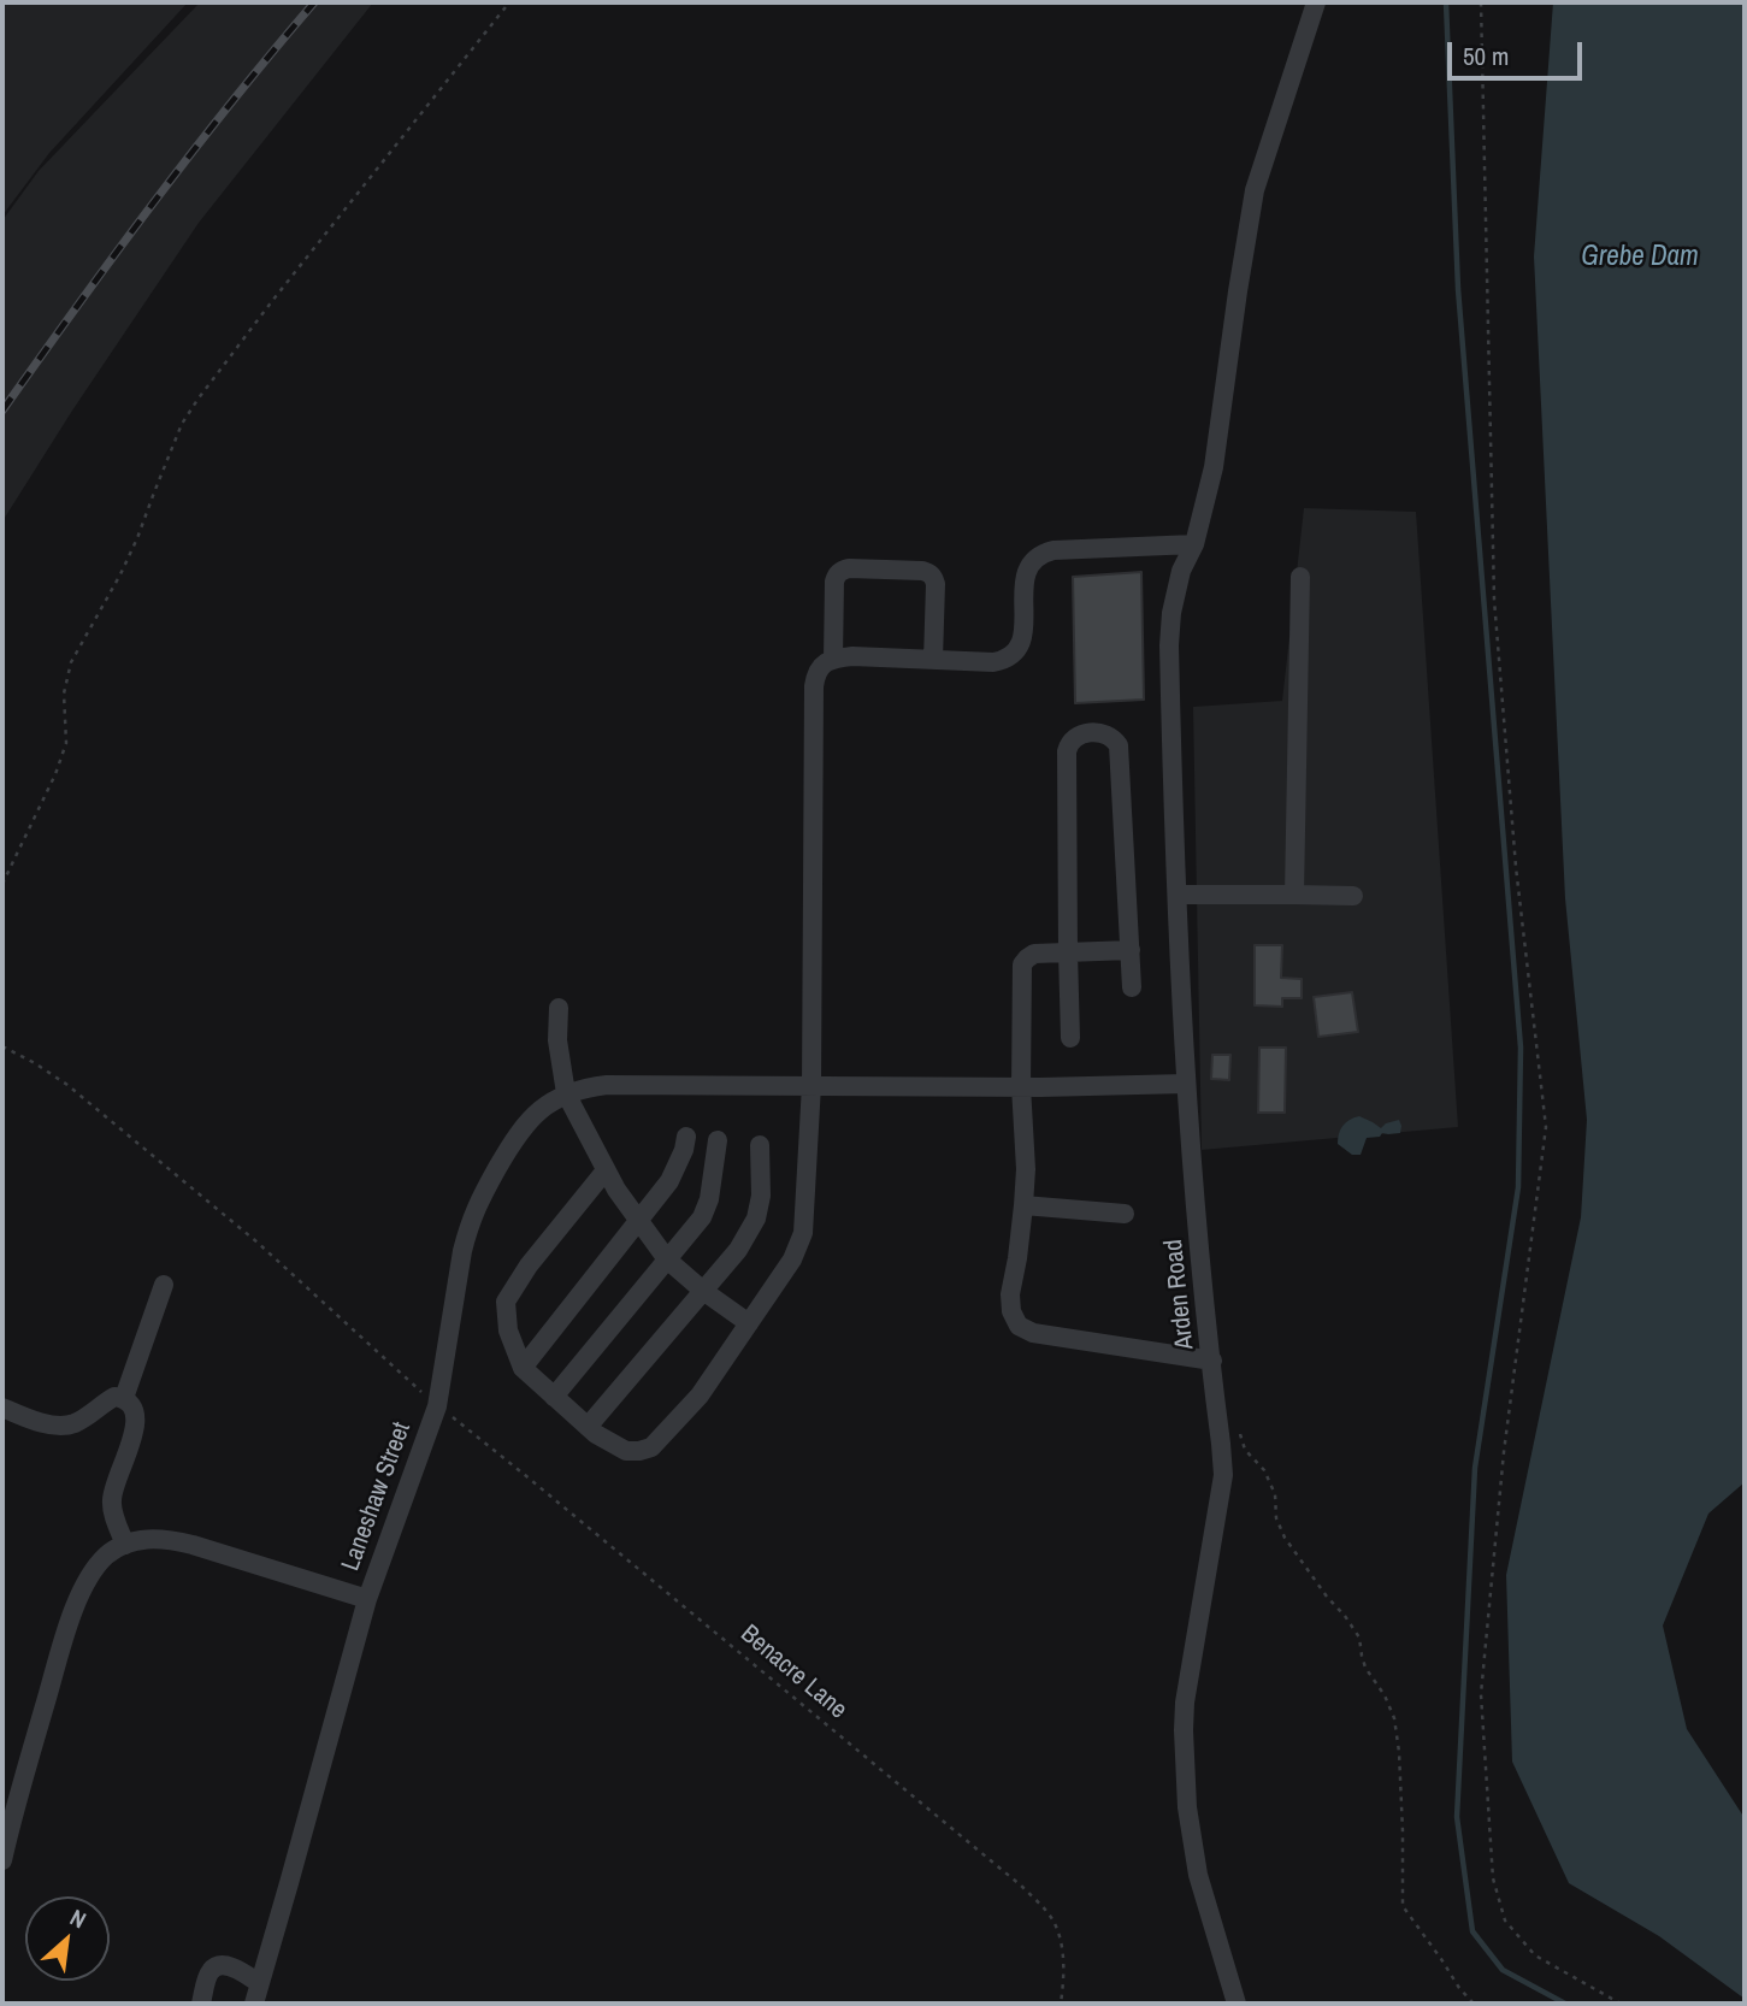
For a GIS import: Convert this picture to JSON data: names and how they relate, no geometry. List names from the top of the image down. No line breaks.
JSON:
{"streets":{"street":["Arden Road","Laneshaw Street"],"path":["Benacre Lane"]},"crossings":[["Laneshaw Street","Benacre Lane"]],"water":["Grebe Dam"],"scale_bar":"50 m","north":"top right"}
